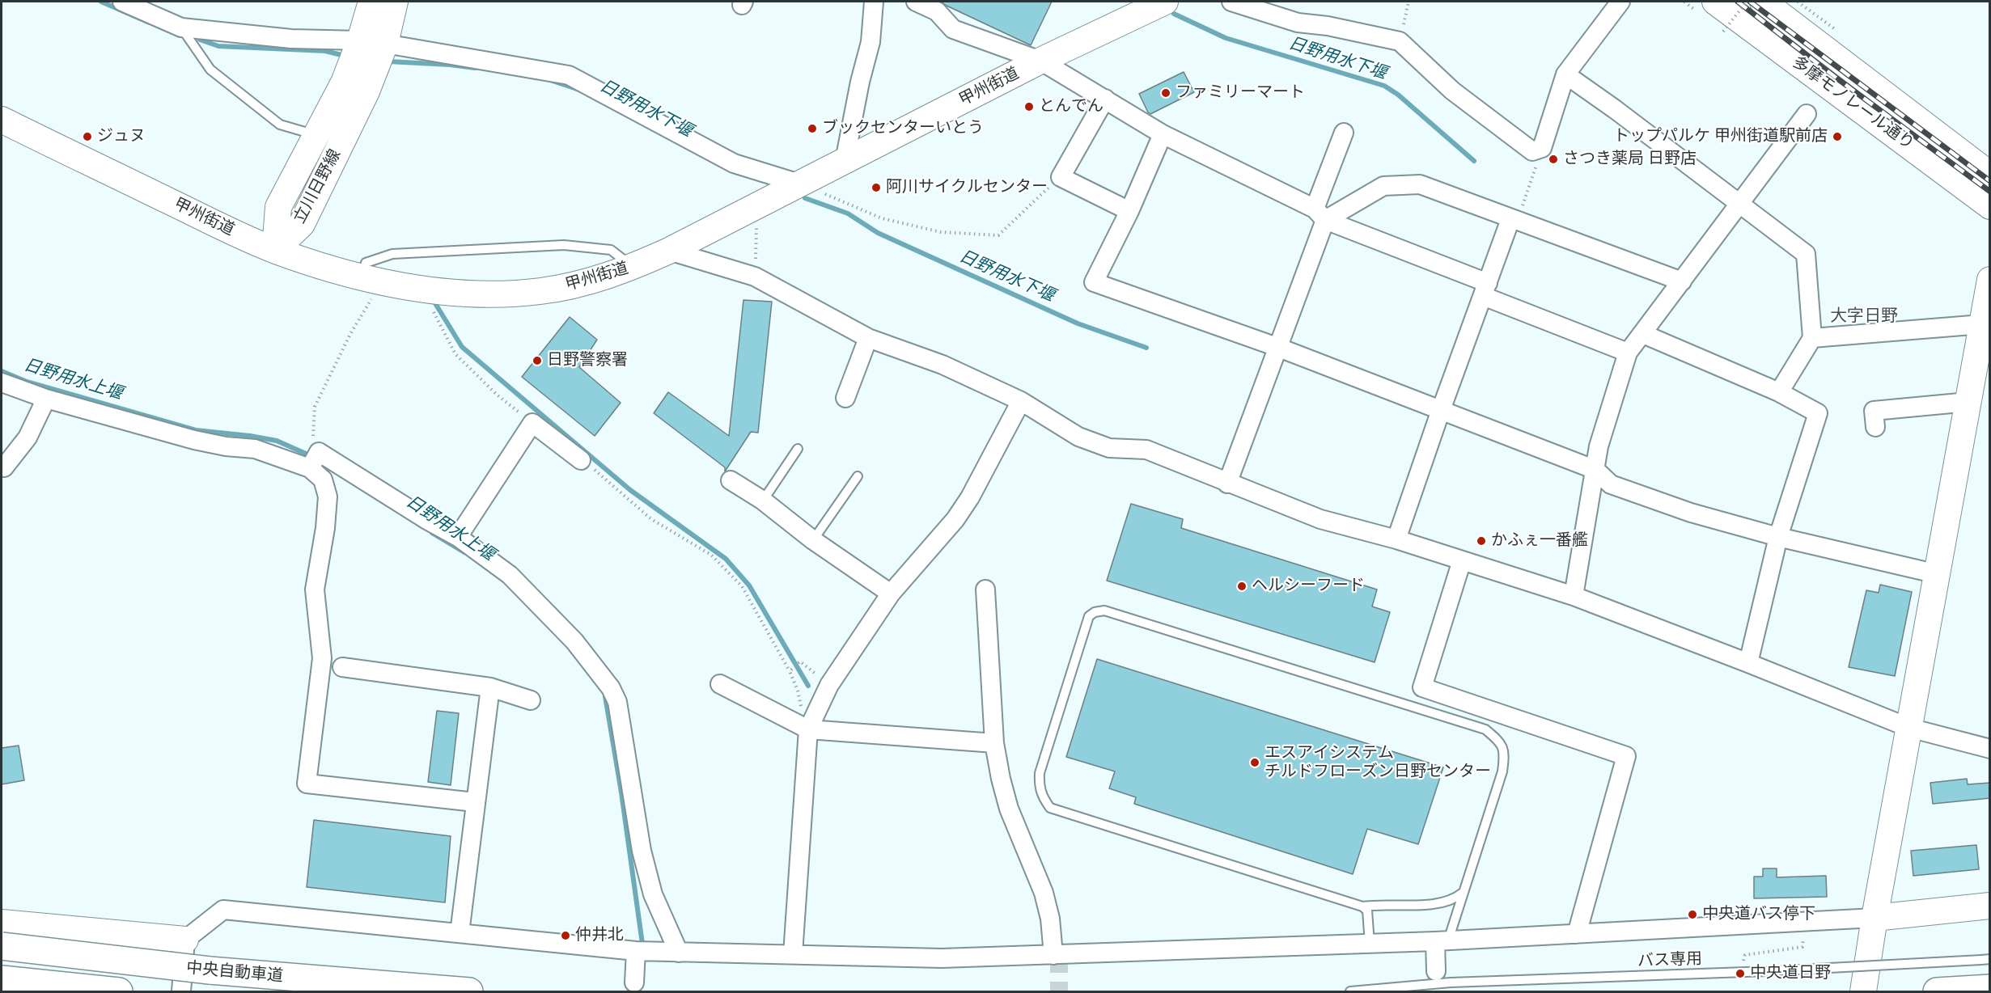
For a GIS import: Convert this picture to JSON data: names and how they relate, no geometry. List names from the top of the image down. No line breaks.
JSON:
{"streets":{"highway":["中央自動車道"],"main road":["甲州街道","多摩モノレール通り","立川日野線"],"lane":["バス専用"]},"crossings":[["甲州街道","立川日野線"]],"districts":["大字日野"],"water":["日野用水下堰","日野用水上堰"],"places":["ファミリーマート","とんでん","ブックセンターいとう","ジュヌ","トップパルケ 甲州街道駅前店","さつき薬局 日野店","阿川サイクルセンター","日野警察署","かふぇ一番艦","ヘルシーフード","エスアイシステム チルドフローズン日野センター","中央道バス停下","仲井北","中央道日野"]}
